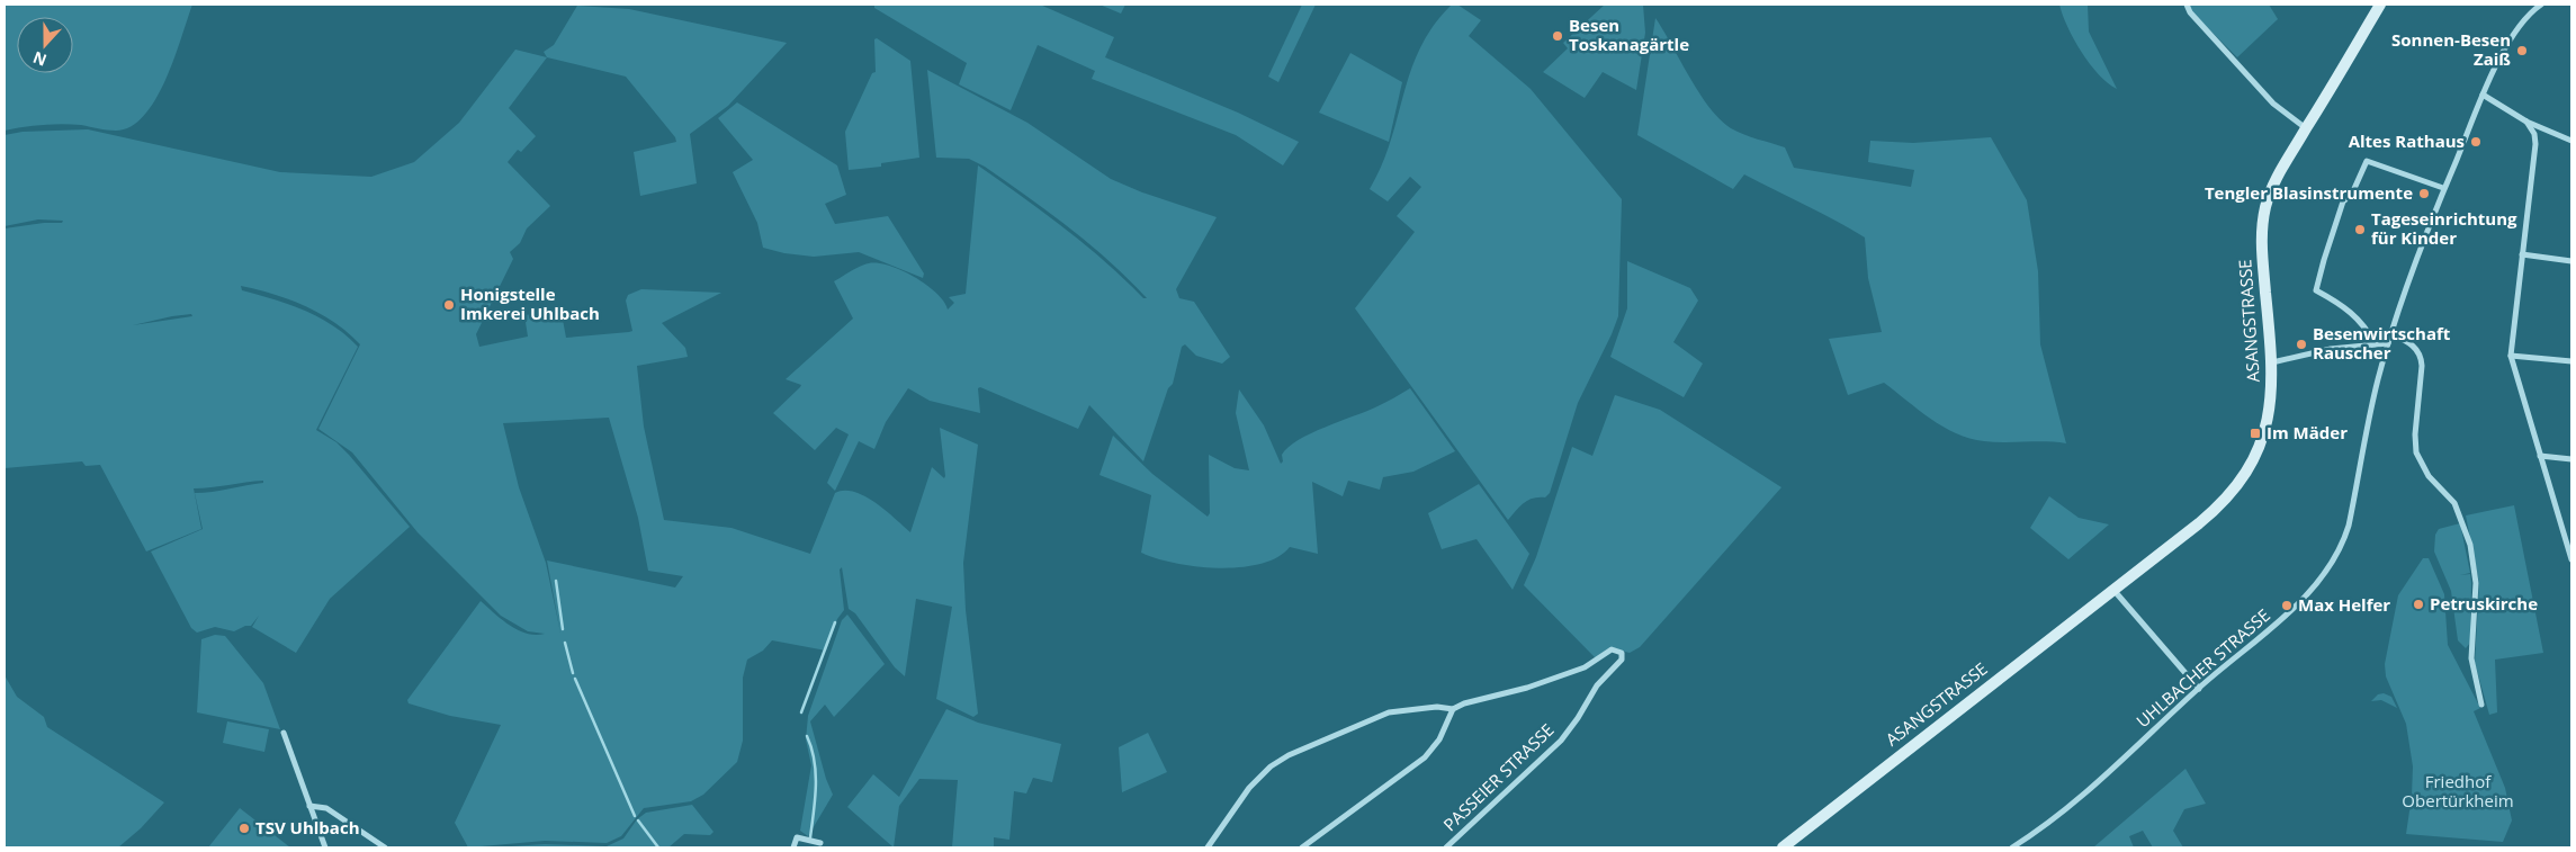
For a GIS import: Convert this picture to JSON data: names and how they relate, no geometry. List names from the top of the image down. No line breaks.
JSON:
{"streets":{"street":["ASANGSTRASSE","UHLBACHER STRASSE","PASSEIER STRASSE"]},"parks":["Friedhof Obertürkheim"],"places":{"other":["Besen Toskanagärtle","Sonnen-Besen Zaiß","Altes Rathaus","Tengler Blasinstrumente","Tageseinrichtung für Kinder","Honigstelle Imkerei Uhlbach","Besenwirtschaft Rauscher","Petruskirche","Max Helfer","TSV Uhlbach"],"transit":["Im Mäder"]},"north":"bottom"}
